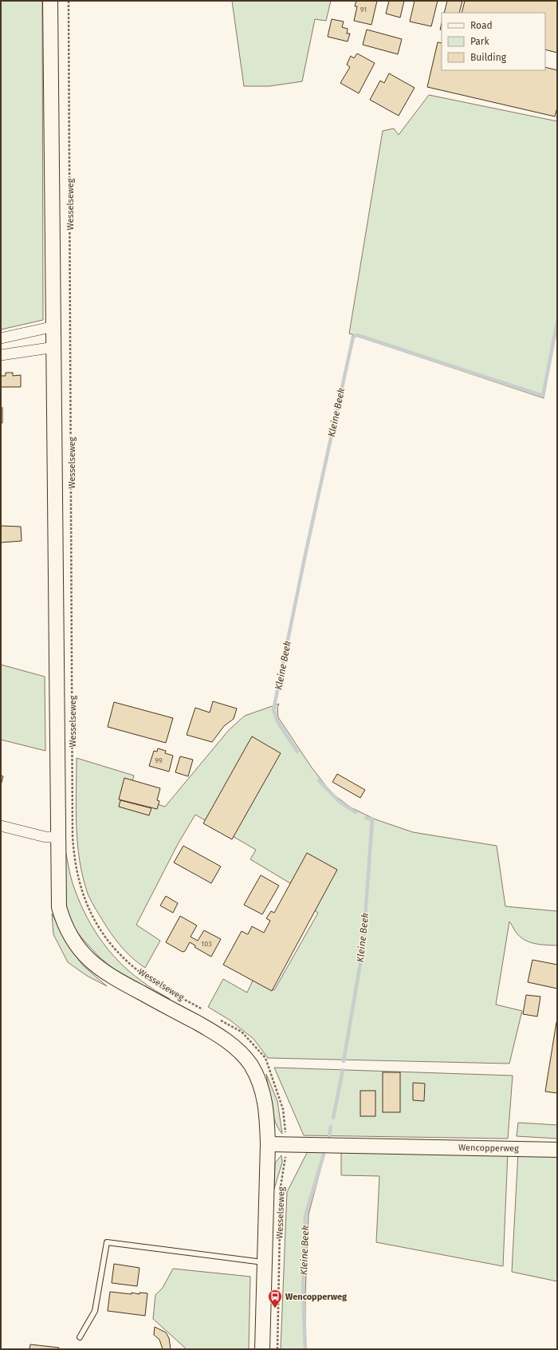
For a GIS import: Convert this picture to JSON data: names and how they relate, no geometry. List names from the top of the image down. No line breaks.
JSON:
{"streets":{"main road":["Wesselseweg","Wencopperweg"]},"crossings":[["Wesselseweg","Wencopperweg"]],"water":["Kleine Beek"],"places":{"bus stop":["Wencopperweg"]},"house_numbers":["91","99","103"],"legend":["Road","Park","Building"]}
